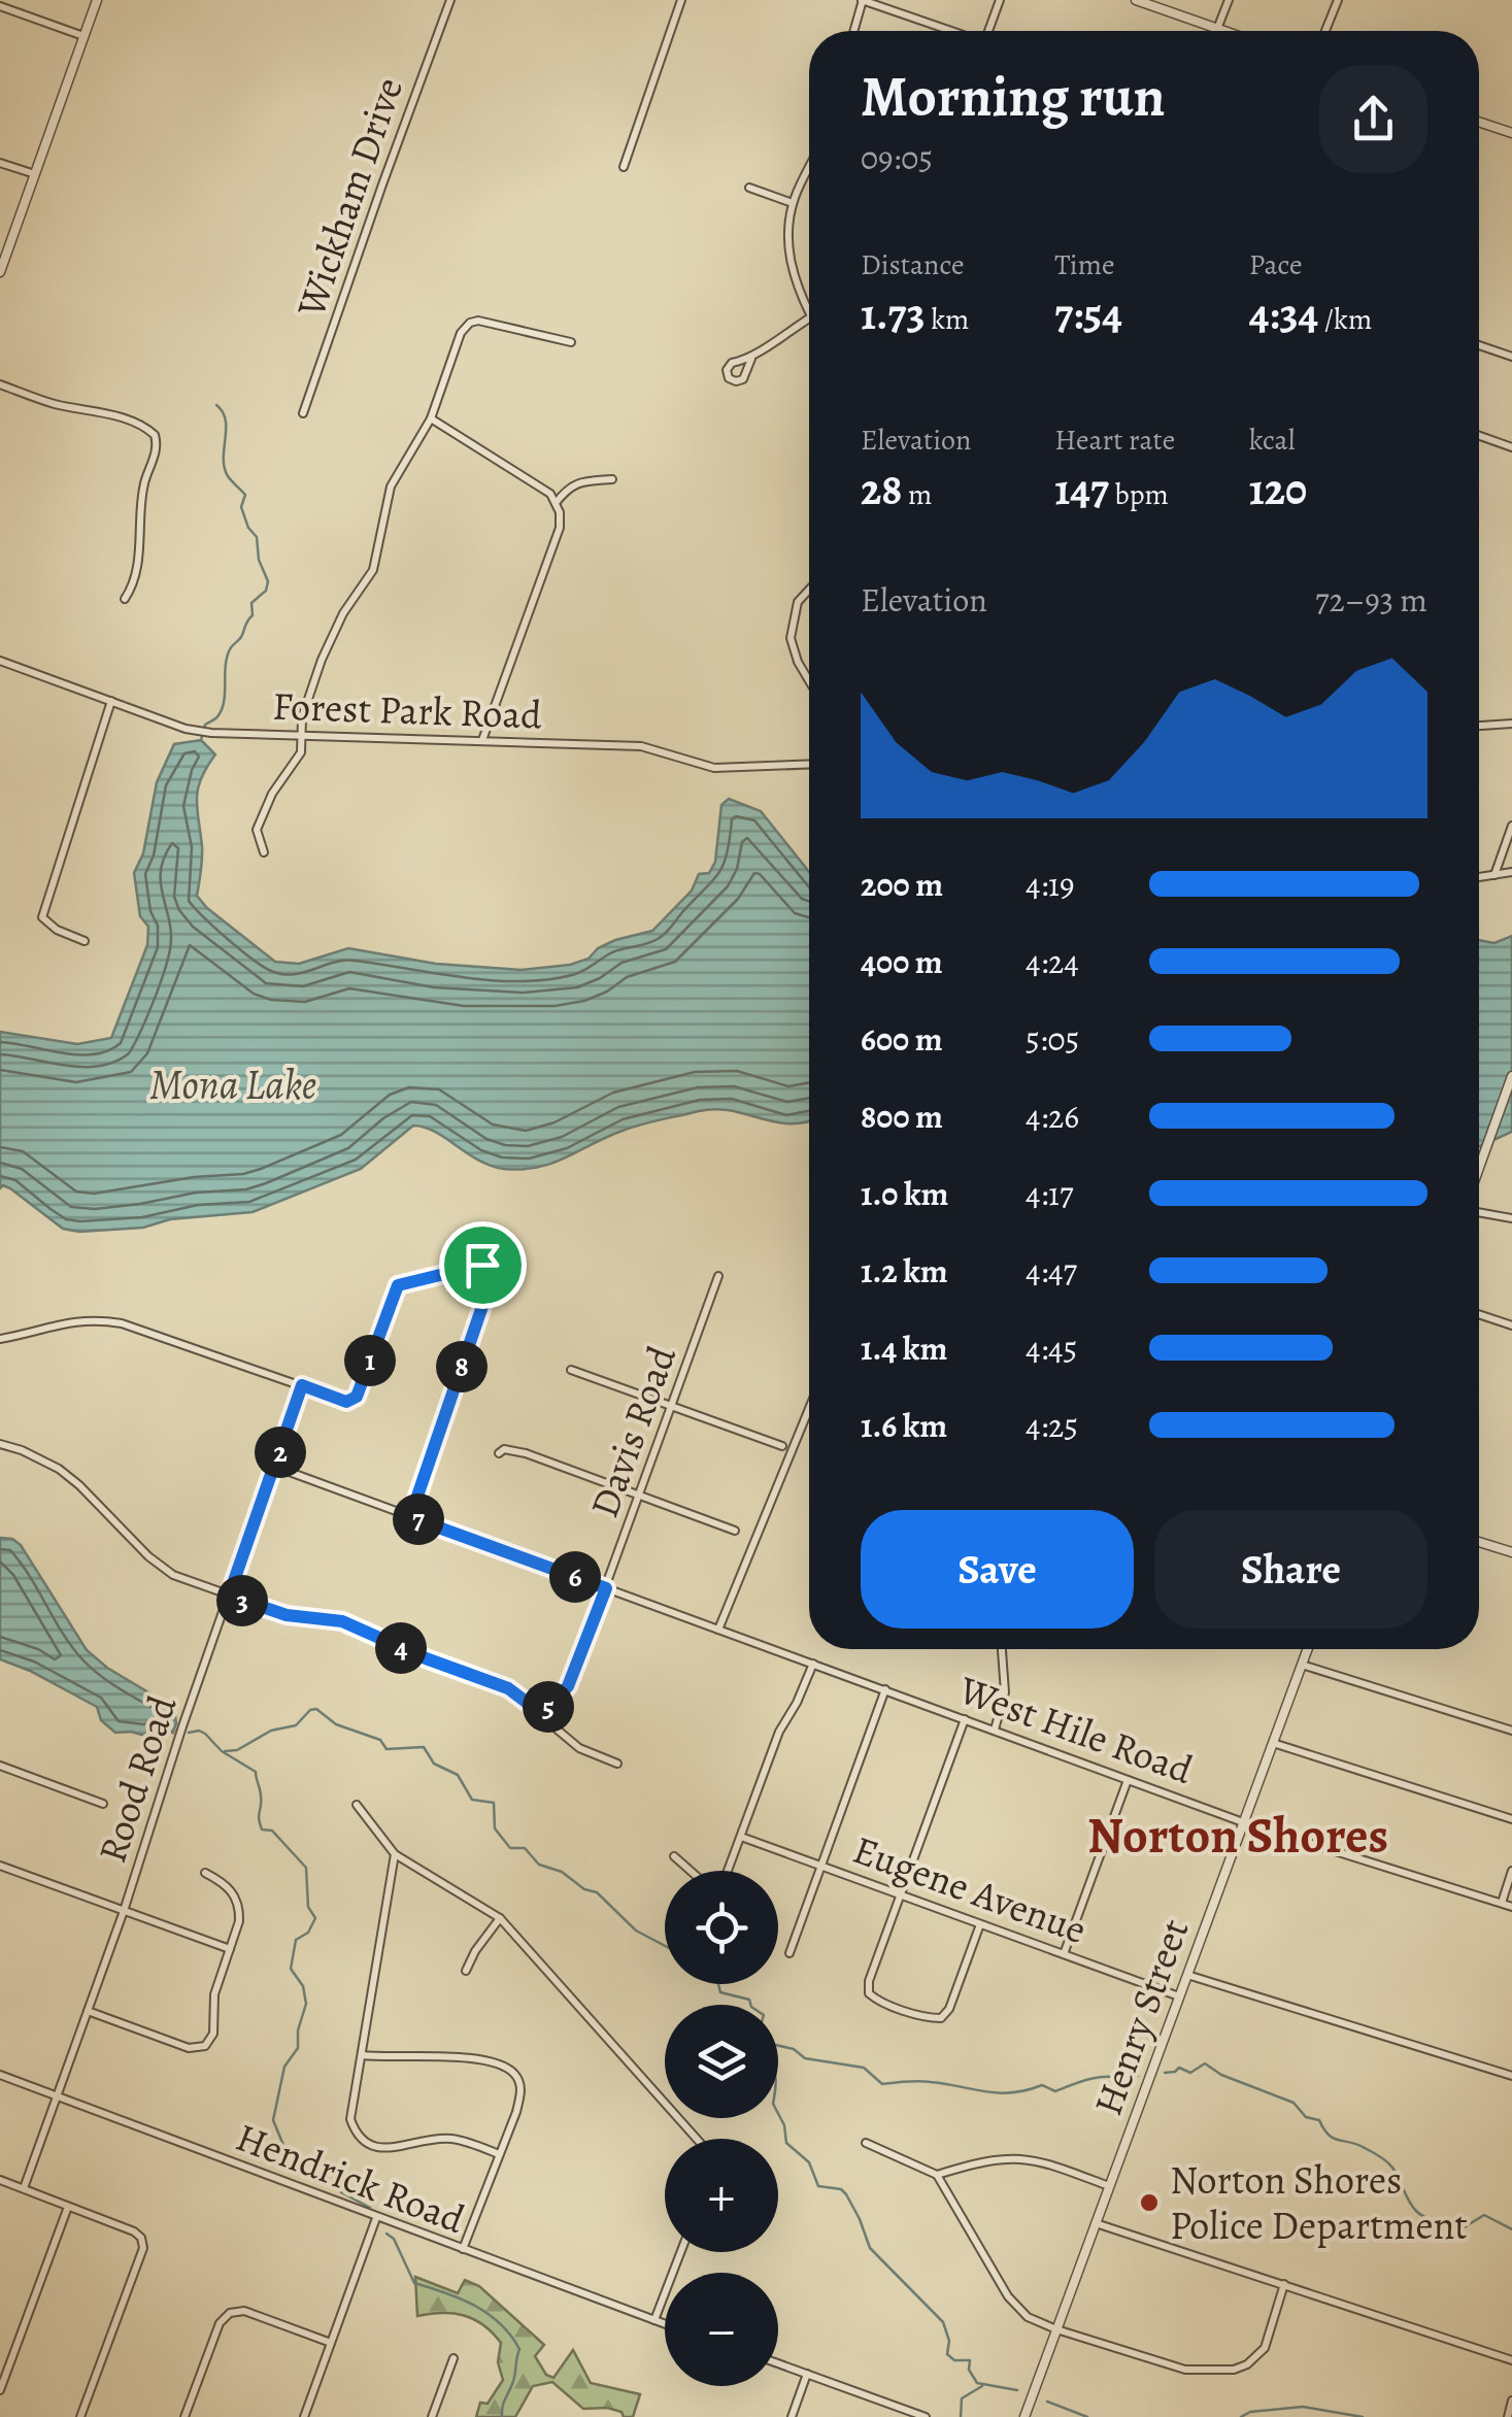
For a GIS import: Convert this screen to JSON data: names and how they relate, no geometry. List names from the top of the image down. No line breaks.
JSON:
{"streets":{"street":["Wickham Drive","Forest Park Road","Davis Road","West Hile Road","Rood Road","Eugene Avenue","Henry Street","Hendrick Road"]},"crossings":[["Davis Road","West Hile Road"],["West Hile Road","Rood Road"],["West Hile Road","Henry Street"],["Rood Road","Hendrick Road"],["Eugene Avenue","Henry Street"]],"districts":["Norton Shores"],"water":["Mona Lake"],"places":["Norton Shores Police Department"],"page":{"heading":["Morning run","09:05"],"stats":[["Distance","1.73 km"],["Time","7:54"],["Pace","4:34 /km"],["Elevation","28 m"],["Heart rate","147 bpm"],["kcal","120"]],"chart":["Elevation","72–93 m"],"list":[{"name":"200 m","note":"4:19"},{"name":"400 m","note":"4:24"},{"name":"600 m","note":"5:05"},{"name":"800 m","note":"4:26"},{"name":"1.0 km","note":"4:17"},{"name":"1.2 km","note":"4:47"},{"name":"1.4 km","note":"4:45"},{"name":"1.6 km","note":"4:25"}],"pins":["1","8","2","7","6","3","4","5"],"buttons":["Save","Share"],"map_buttons":["+","−"]}}
